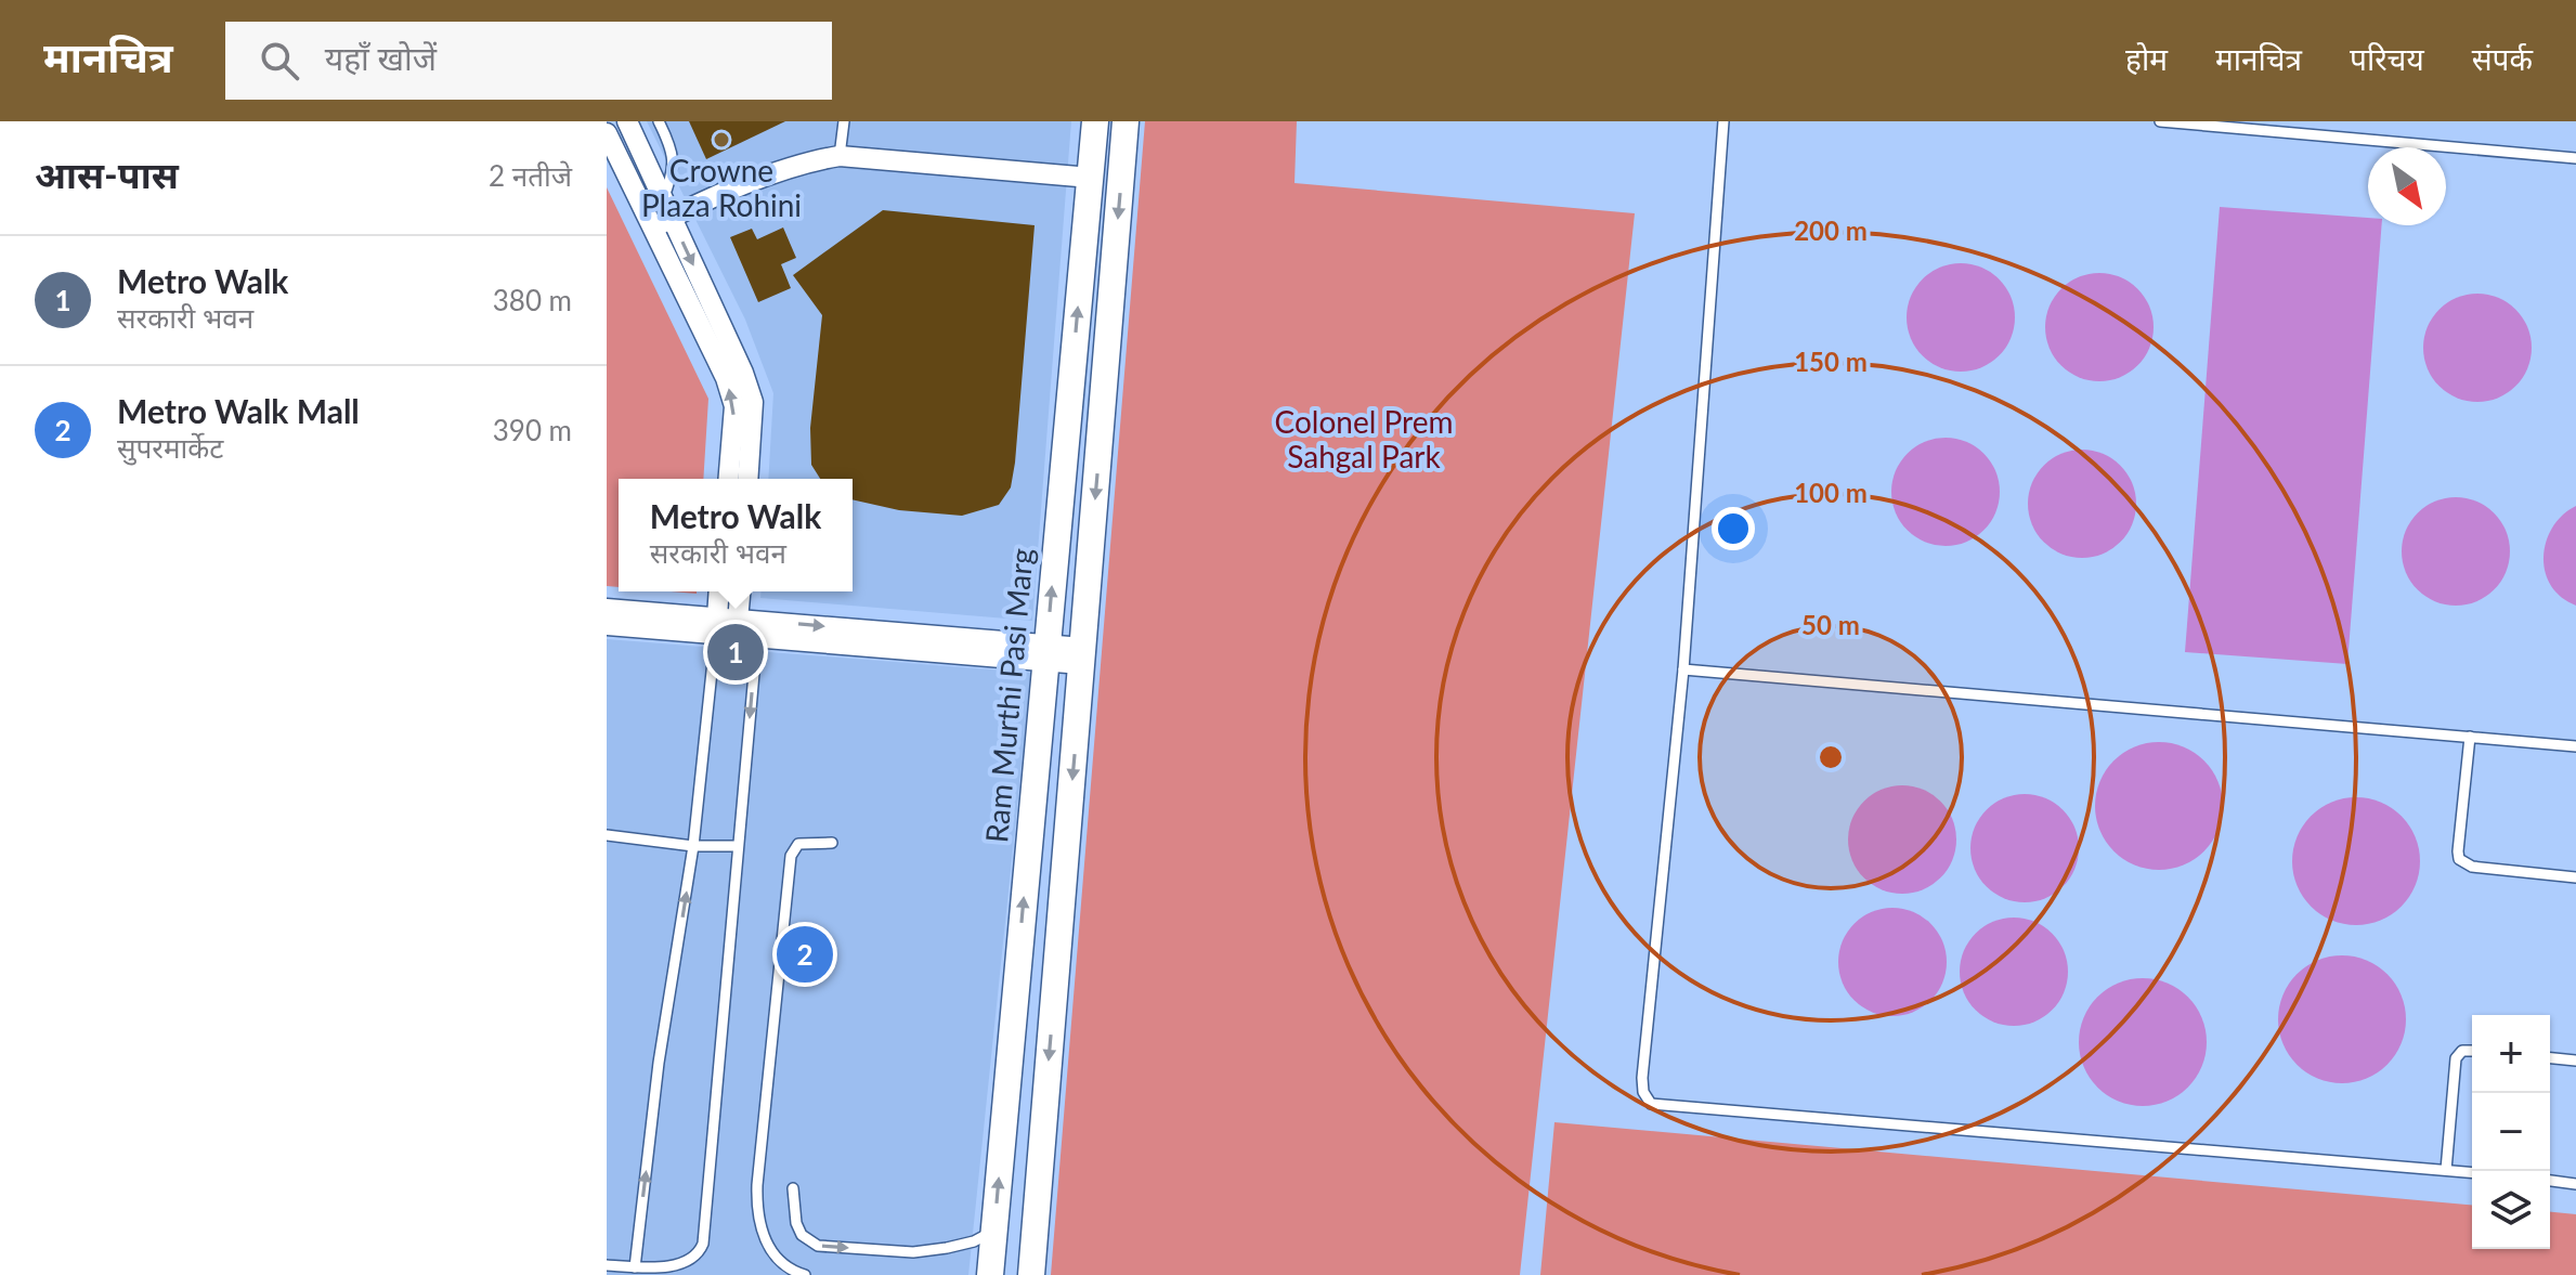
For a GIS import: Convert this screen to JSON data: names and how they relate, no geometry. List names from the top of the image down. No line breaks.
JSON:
{"streets":{"street":["Ram Murthi Pasi Marg"]},"parks":["Colonel Prem Sahgal Park"],"places":["Crowne Plaza Rohini"],"north":"bottom right","page":{"header":"मानचित्र","search":"यहाँ खोजें","nav":["होम","मानचित्र","परिचय","संपर्क"],"heading":["आस-पास","2 नतीजे"],"list":[{"mark":"1","name":"Metro Walk","note":"सरकारी भवन","value":"380 m"},{"mark":"2","name":"Metro Walk Mall","note":"सुपरमार्केट","value":"390 m"}],"popup":["Metro Walk","सरकारी भवन"],"pins":["1","2"],"map_buttons":["+","−"]},"rings":["200 m","150 m","100 m","50 m"]}
